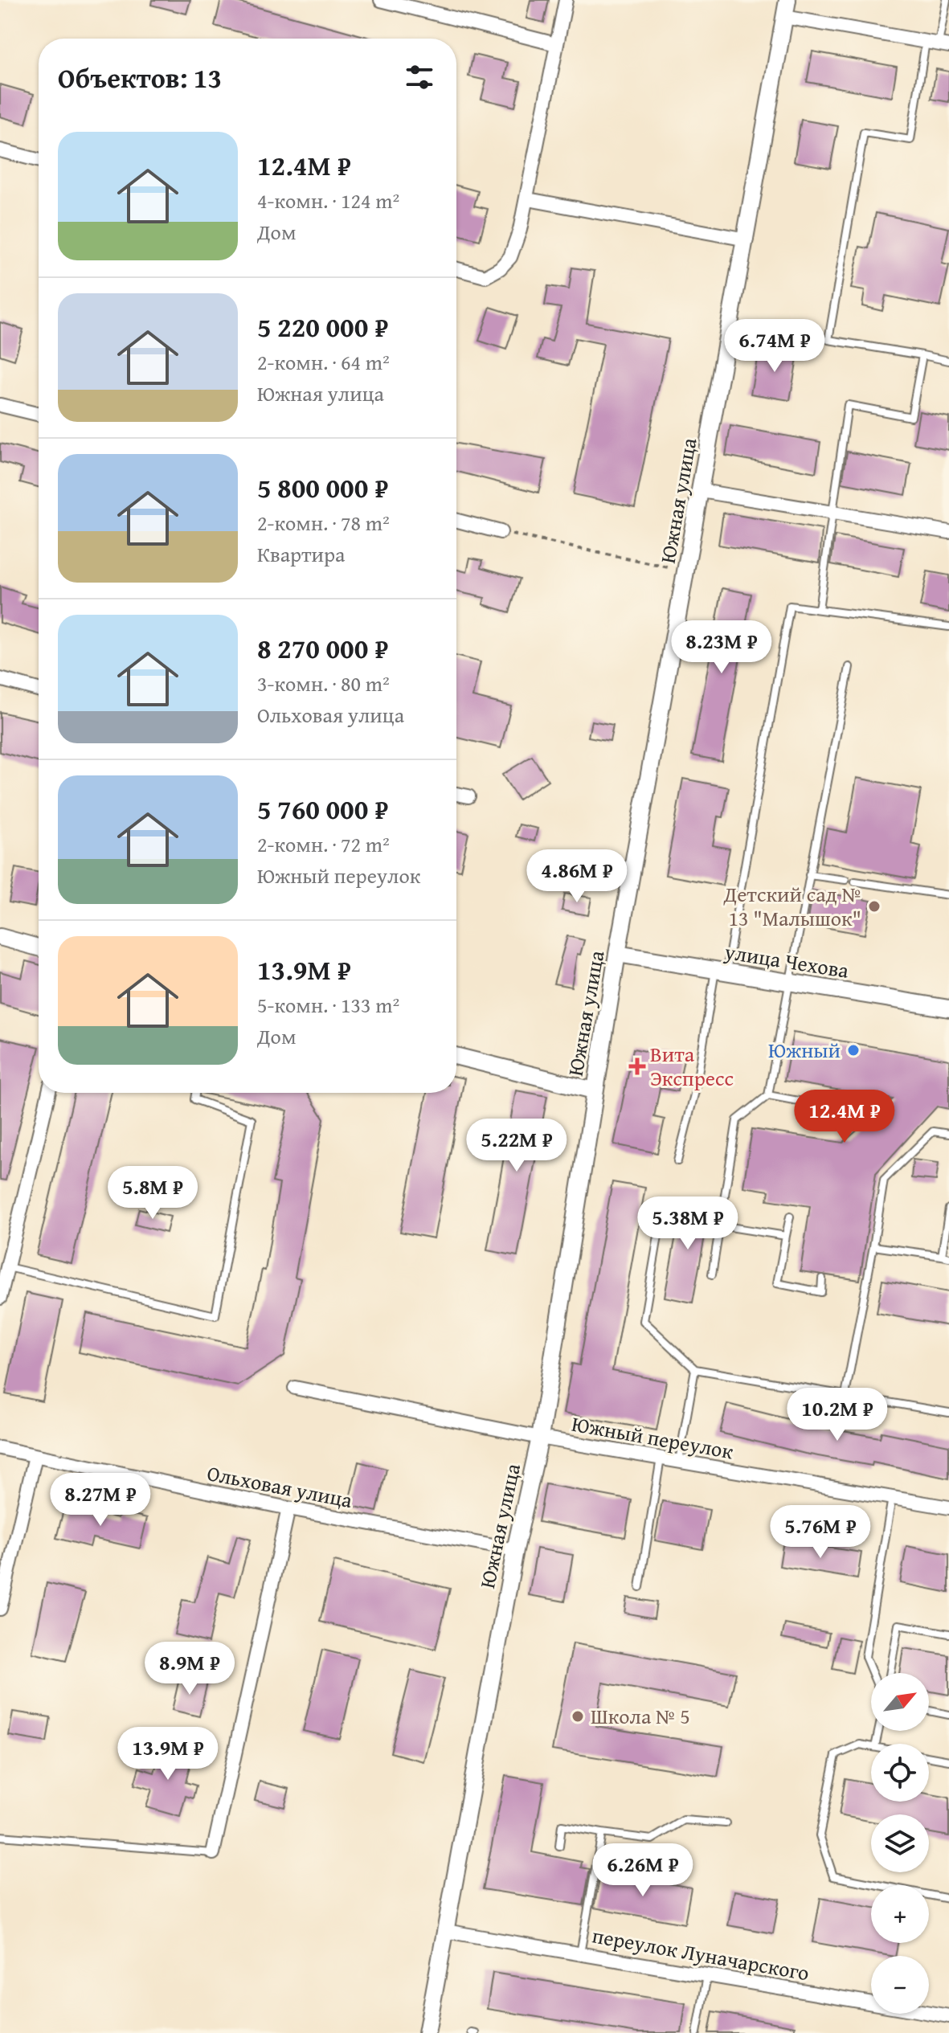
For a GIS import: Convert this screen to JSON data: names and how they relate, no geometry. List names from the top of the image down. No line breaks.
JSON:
{"streets":{"street":["Южная улица","улица Чехова","Южный переулок","Ольховая улица","переулок Луначарского"]},"crossings":[["Южная улица","улица Чехова"],["Южная улица","Южный переулок"],["Южная улица","Ольховая улица"],["Южная улица","переулок Луначарского"]],"places":{"other":["Детский сад № 13 \"Малышок\"","Южный","Школа № 5"],"health":["Вита Экспресс"]},"north":"top right","page":{"heading":"Объектов: 13","list":[{"name":"12.4M ₽","note":"4-комн. · 124 m² · Дом"},{"name":"5 220 000 ₽","note":"2-комн. · 64 m² · Южная улица"},{"name":"5 800 000 ₽","note":"2-комн. · 78 m² · Квартира"},{"name":"8 270 000 ₽","note":"3-комн. · 80 m² · Ольховая улица"},{"name":"5 760 000 ₽","note":"2-комн. · 72 m² · Южный переулок"},{"name":"13.9M ₽","note":"5-комн. · 133 m² · Дом"}],"price":["6.74M ₽","8.23M ₽","4.86M ₽","12.4M ₽","5.22M ₽","5.8M ₽","5.38M ₽","10.2M ₽","8.27M ₽","5.76M ₽","8.9M ₽","13.9M ₽","6.26M ₽"],"map_buttons":["+","−"]}}
